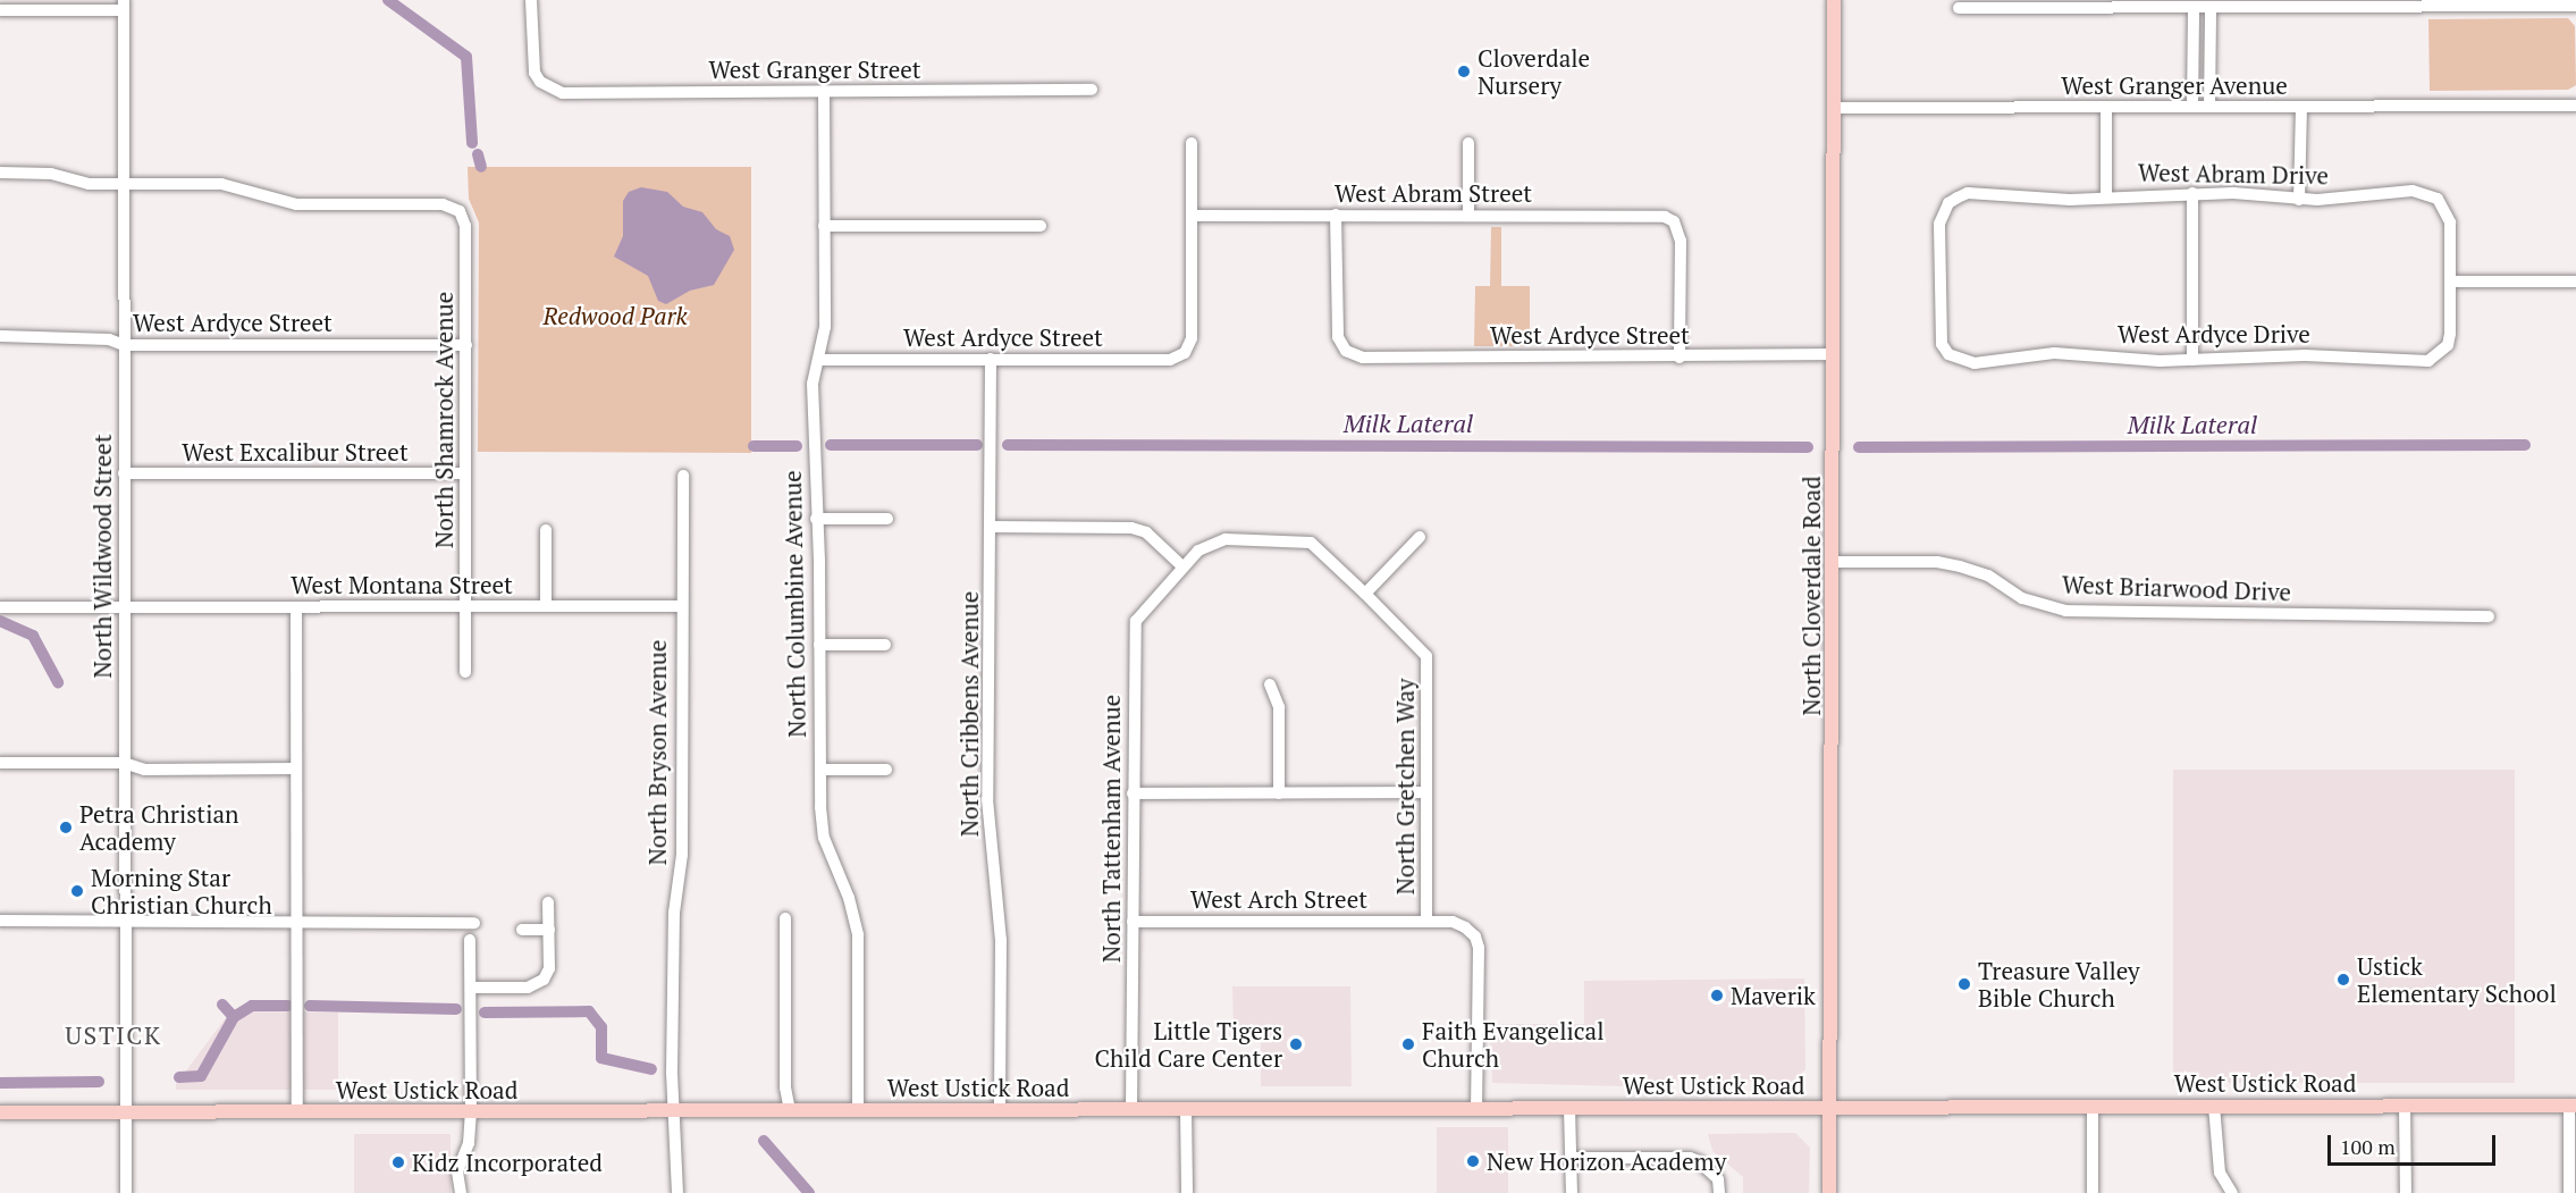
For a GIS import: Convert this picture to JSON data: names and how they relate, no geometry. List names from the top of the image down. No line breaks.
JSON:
{"streets":{"main road":["North Cloverdale Road","West Ustick Road"],"street":["West Granger Street","West Granger Avenue","West Abram Drive","West Abram Street","West Ardyce Street","West Ardyce Drive","North Shamrock Avenue","West Excalibur Street","North Wildwood Street","West Montana Street","West Briarwood Drive","North Columbine Avenue","North Cribbens Avenue","North Bryson Avenue","North Gretchen Way","North Tattenham Avenue","West Arch Street"]},"crossings":[["West Granger Street","North Columbine Avenue"],["West Granger Avenue","North Cloverdale Road"],["West Abram Drive","West Ardyce Drive"],["West Abram Street","West Ardyce Street"],["West Ardyce Street","North Shamrock Avenue"],["West Ardyce Street","North Wildwood Street"],["West Ardyce Street","North Cloverdale Road"],["West Ardyce Street","North Columbine Avenue"],["West Ardyce Street","North Cribbens Avenue"],["North Shamrock Avenue","West Excalibur Street"],["North Shamrock Avenue","North Wildwood Street"],["North Shamrock Avenue","West Montana Street"],["West Excalibur Street","North Wildwood Street"],["North Wildwood Street","West Montana Street"],["North Wildwood Street","West Ustick Road"],["West Montana Street","North Bryson Avenue"],["West Briarwood Drive","North Cloverdale Road"],["North Cloverdale Road","West Ustick Road"],["North Columbine Avenue","West Ustick Road"],["North Cribbens Avenue","West Ustick Road"],["North Bryson Avenue","West Ustick Road"],["North Gretchen Way","North Tattenham Avenue"],["North Gretchen Way","West Arch Street"],["North Tattenham Avenue","West Arch Street"],["North Tattenham Avenue","West Ustick Road"],["West Arch Street","West Ustick Road"]],"districts":["USTICK"],"water":["Milk Lateral"],"parks":["Redwood Park"],"places":["Cloverdale Nursery","Petra Christian Academy","Morning Star Christian Church","Ustick Elementary School","Treasure Valley Bible Church","Maverik","Little Tigers Child Care Center","Faith Evangelical Church","New Horizon Academy","Kidz Incorporated"],"scale_bar":"100 m"}
